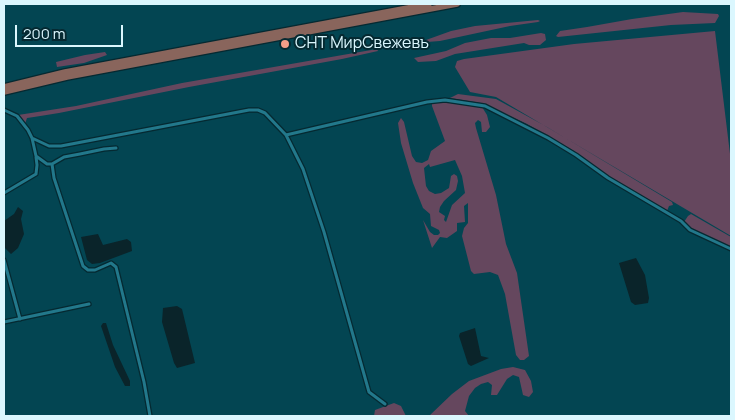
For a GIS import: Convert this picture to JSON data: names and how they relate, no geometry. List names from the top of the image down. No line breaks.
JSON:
{"places":["СНТ МирСвежевъ"],"scale_bar":"200 m"}
